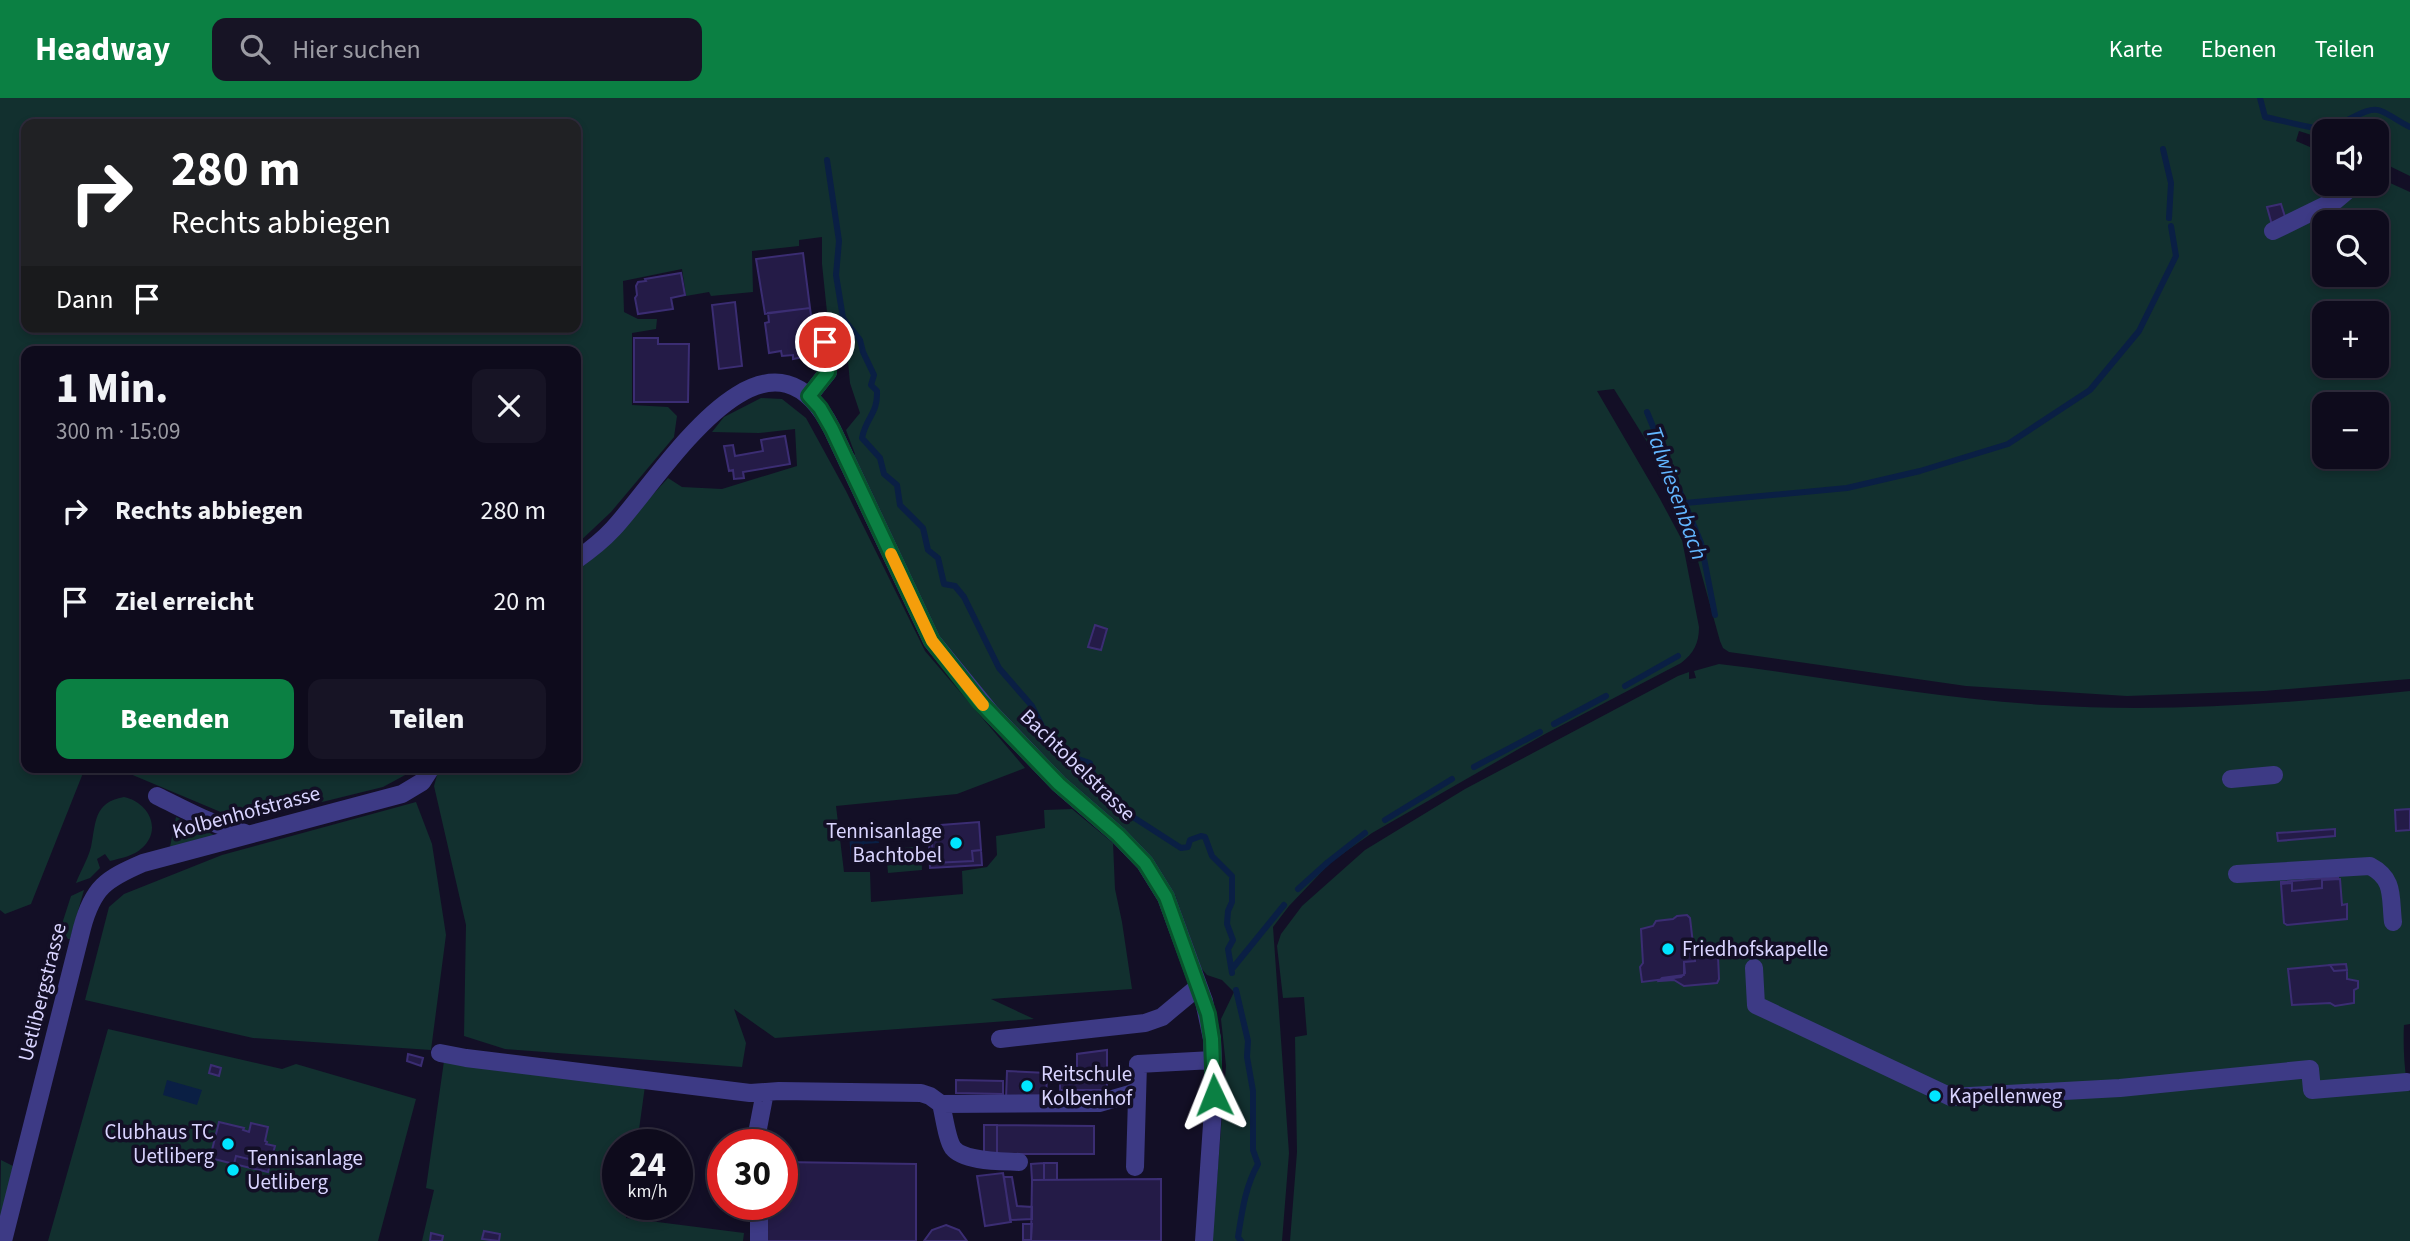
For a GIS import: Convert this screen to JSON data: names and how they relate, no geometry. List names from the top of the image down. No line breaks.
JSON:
{"streets":{"street":["Bachtobelstrasse","Kolbenhofstrasse","Uetlibergstrasse"]},"crossings":[["Kolbenhofstrasse","Uetlibergstrasse"]],"water":["Talwiesenbach"],"places":["Tennisanlage Bachtobel","Friedhofskapelle","Reitschule Kolbenhof","Kapellenweg","Clubhaus TC Uetliberg","Tennisanlage Uetliberg"],"page":{"header":"Headway","search":"Hier suchen","nav":["Karte","Ebenen","Teilen"],"map_buttons":["+","−"],"turn":["280 m","Rechts abbiegen"],"then":"Dann","heading":["1 Min.","300 m · 15:09"],"list":[{"name":"Rechts abbiegen","value":"280 m"},{"name":"Ziel erreicht","value":"20 m"}],"buttons":["Beenden","Teilen"],"speed":"24 km/h","limit":"30"}}
